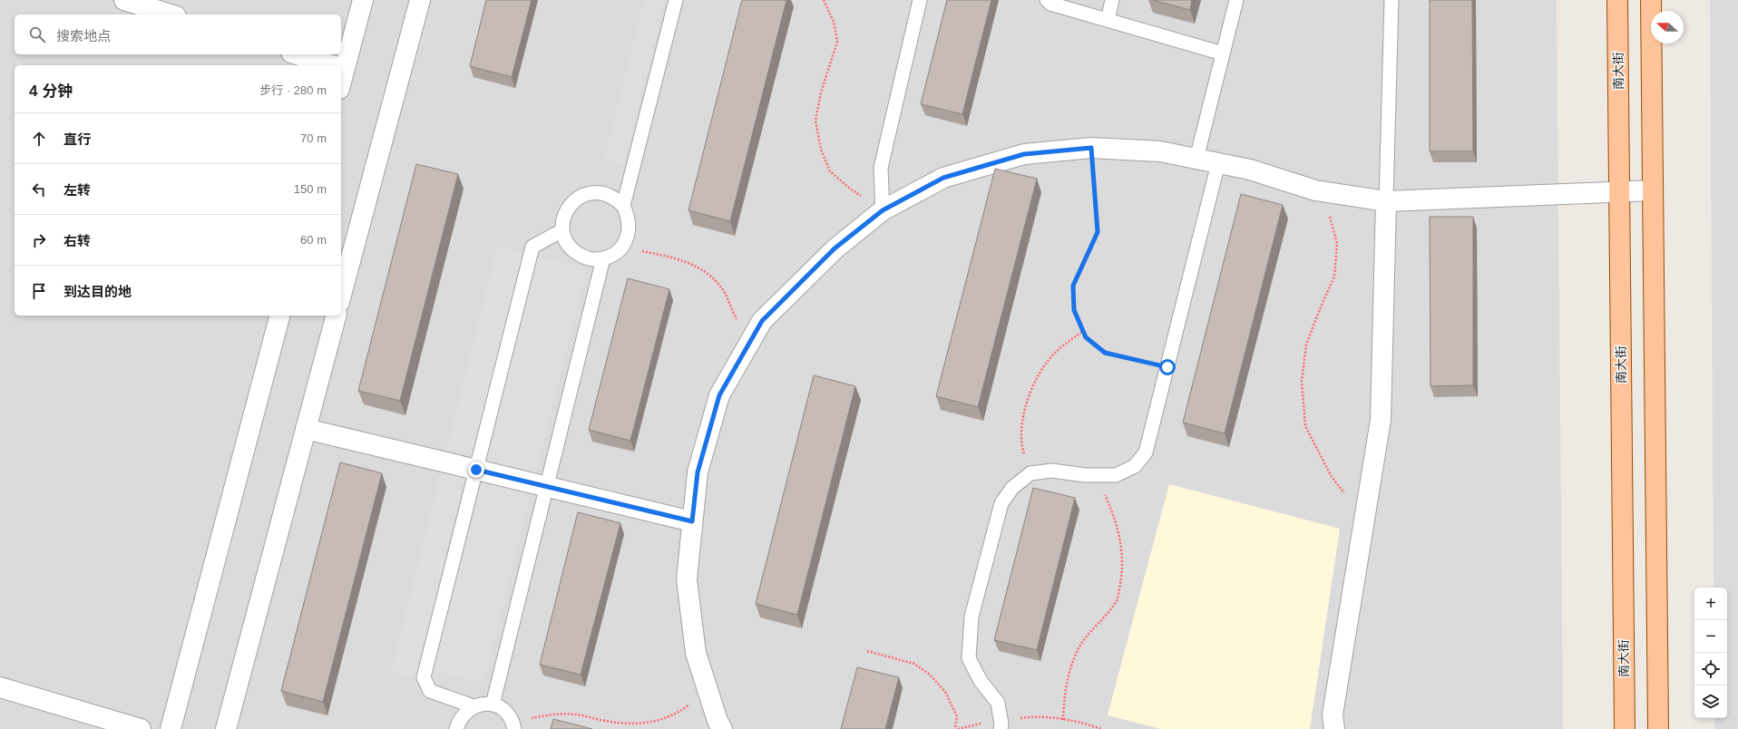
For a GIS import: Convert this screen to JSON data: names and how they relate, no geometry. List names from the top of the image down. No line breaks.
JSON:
{"streets":{"main road":["南大街"]},"north":"left","page":{"search":"搜索地点","heading":["4 分钟","步行 · 280 m"],"list":[["直行","70 m"],["左转","150 m"],["右转","60 m"],"到达目的地"],"map_buttons":["+","−"]}}
